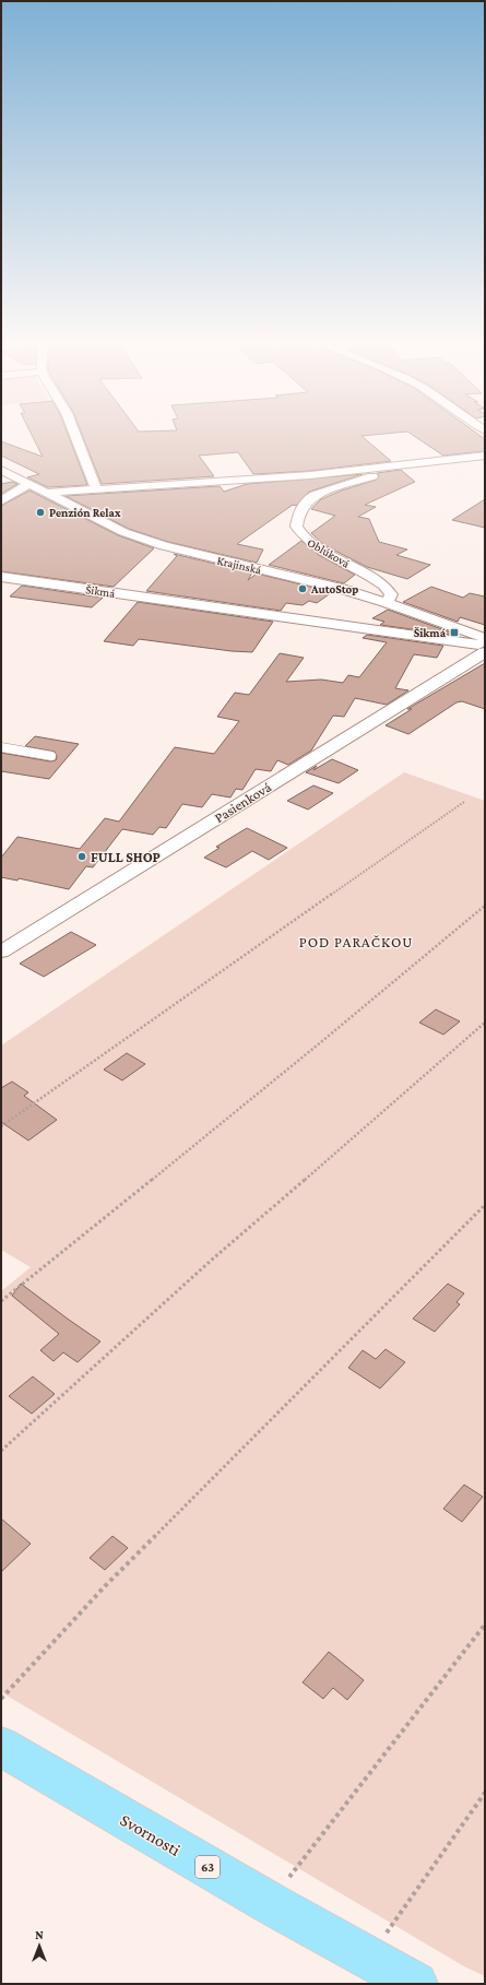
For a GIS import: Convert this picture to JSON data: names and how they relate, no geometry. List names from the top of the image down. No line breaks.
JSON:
{"streets":{"main road":["Svornosti","63"],"street":["Oblúková","Krajinská","Šikmá","Pasienková"]},"crossings":[["Oblúková","Krajinská"]],"districts":["POD PARAČKOU"],"places":{"other":["Penzión Relax","AutoStop","FULL SHOP"],"transit":["Šikmá"]},"north":"top"}
